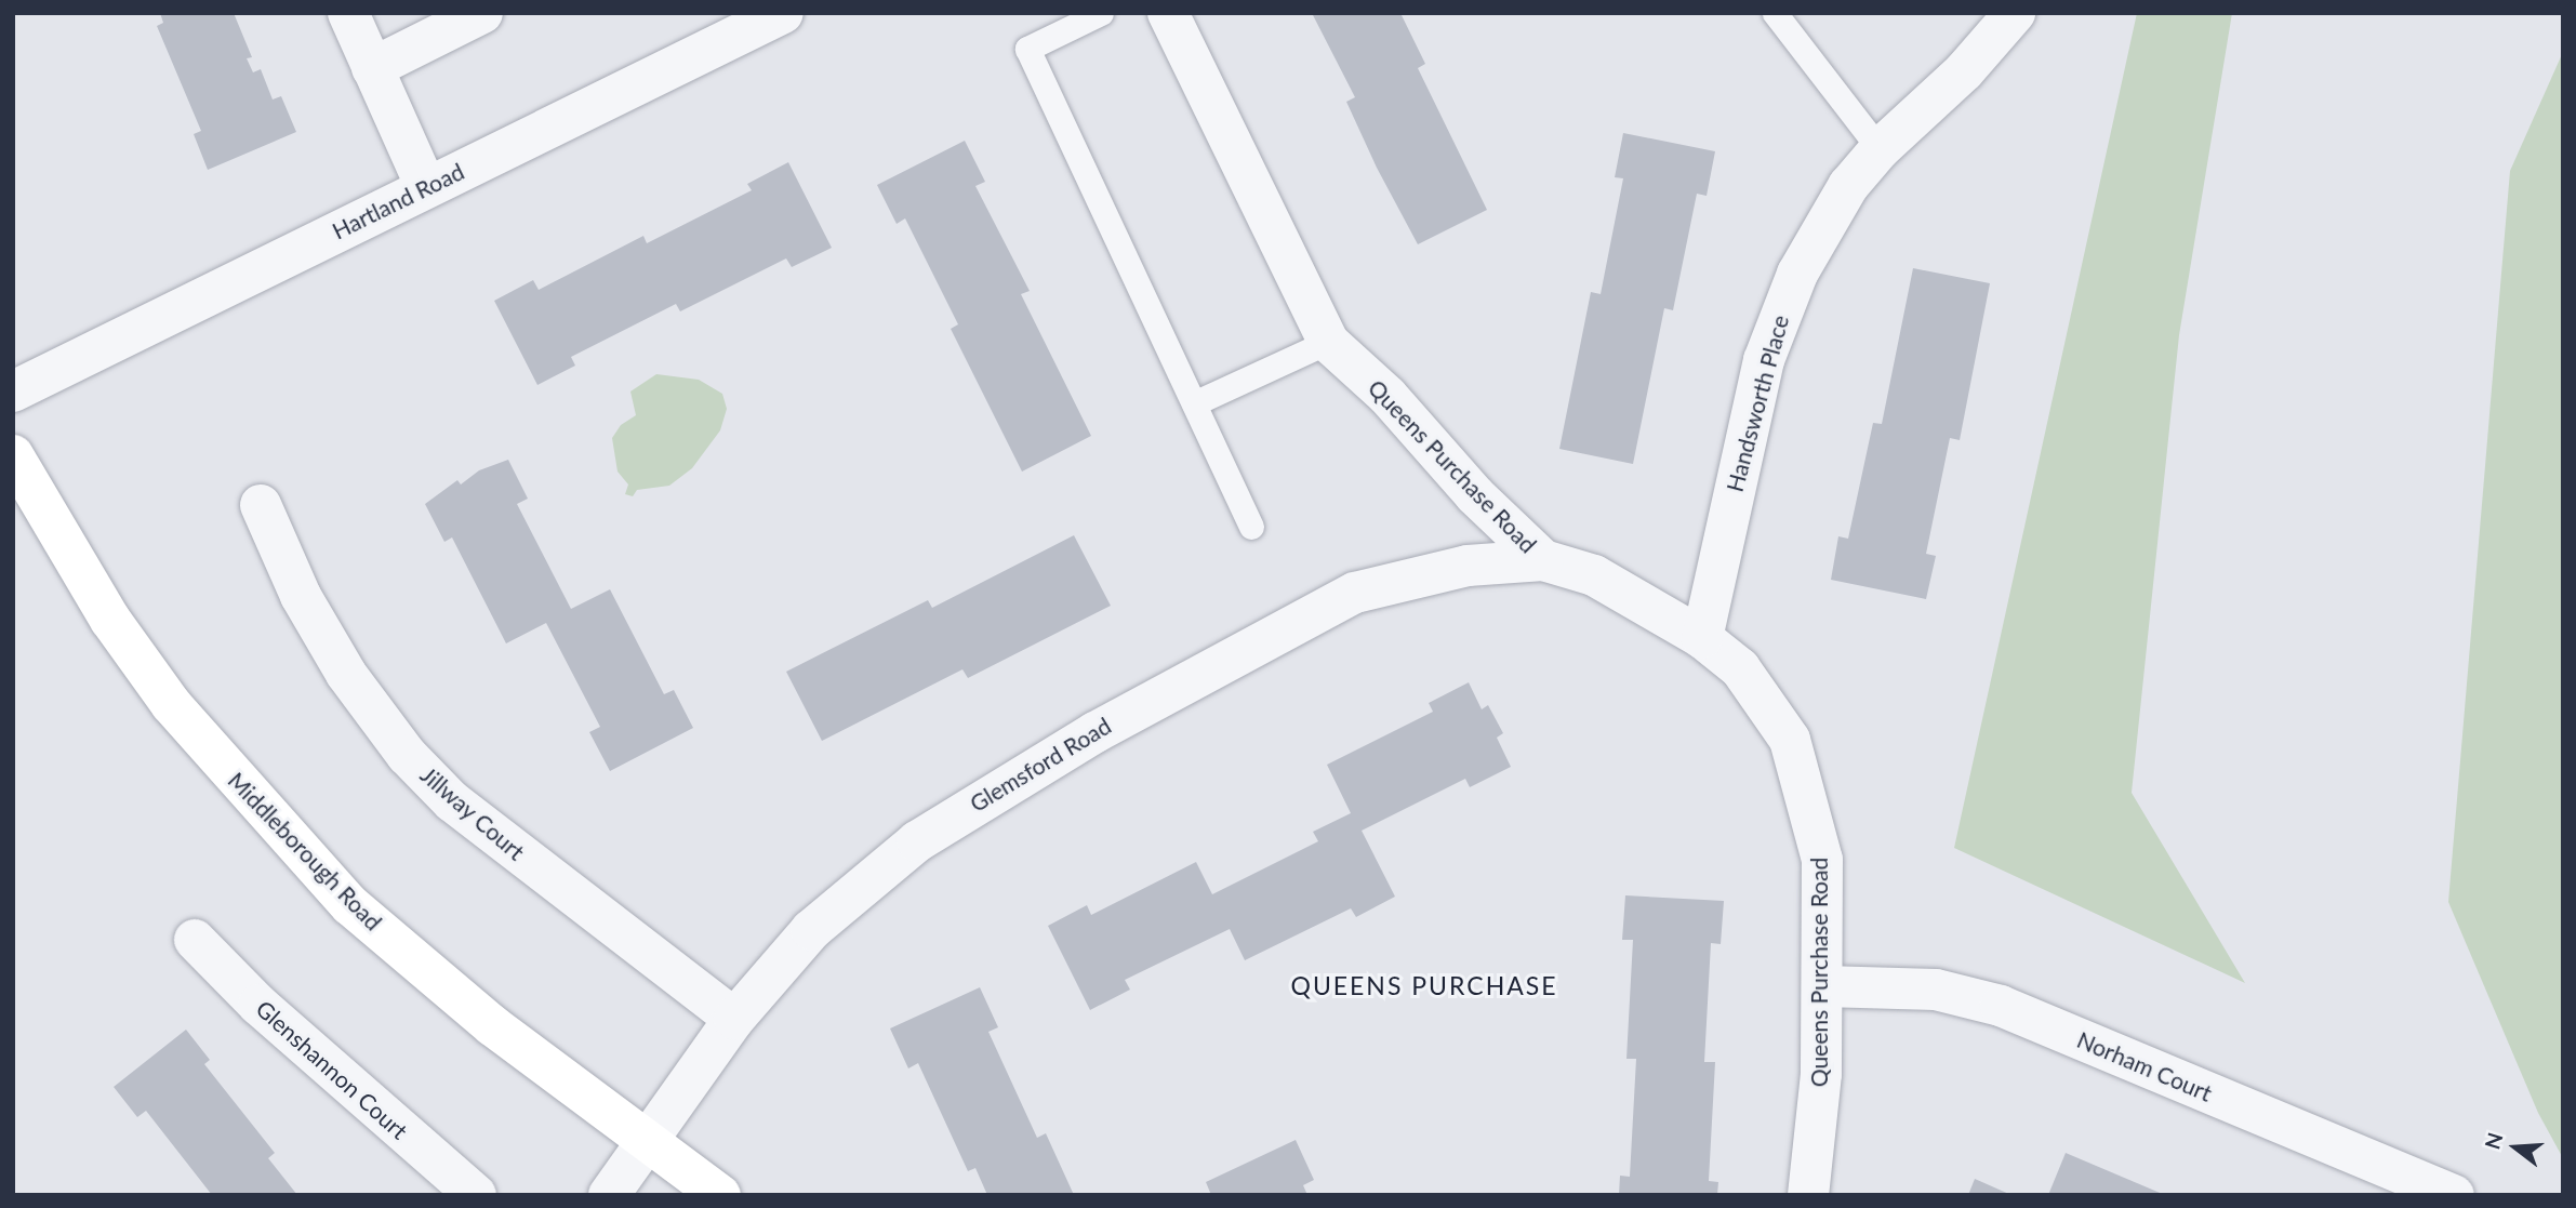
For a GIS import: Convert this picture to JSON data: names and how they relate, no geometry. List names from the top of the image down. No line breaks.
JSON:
{"streets":{"street":["Hartland Road","Handsworth Place","Queens Purchase Road","Glemsford Road","Jillway Court","Middleborough Road","Norham Court","Glenshannon Court"]},"crossings":[["Handsworth Place","Queens Purchase Road"],["Queens Purchase Road","Glemsford Road"],["Queens Purchase Road","Norham Court"],["Glemsford Road","Jillway Court"],["Glemsford Road","Middleborough Road"]],"districts":["QUEENS PURCHASE"],"north":"left"}
